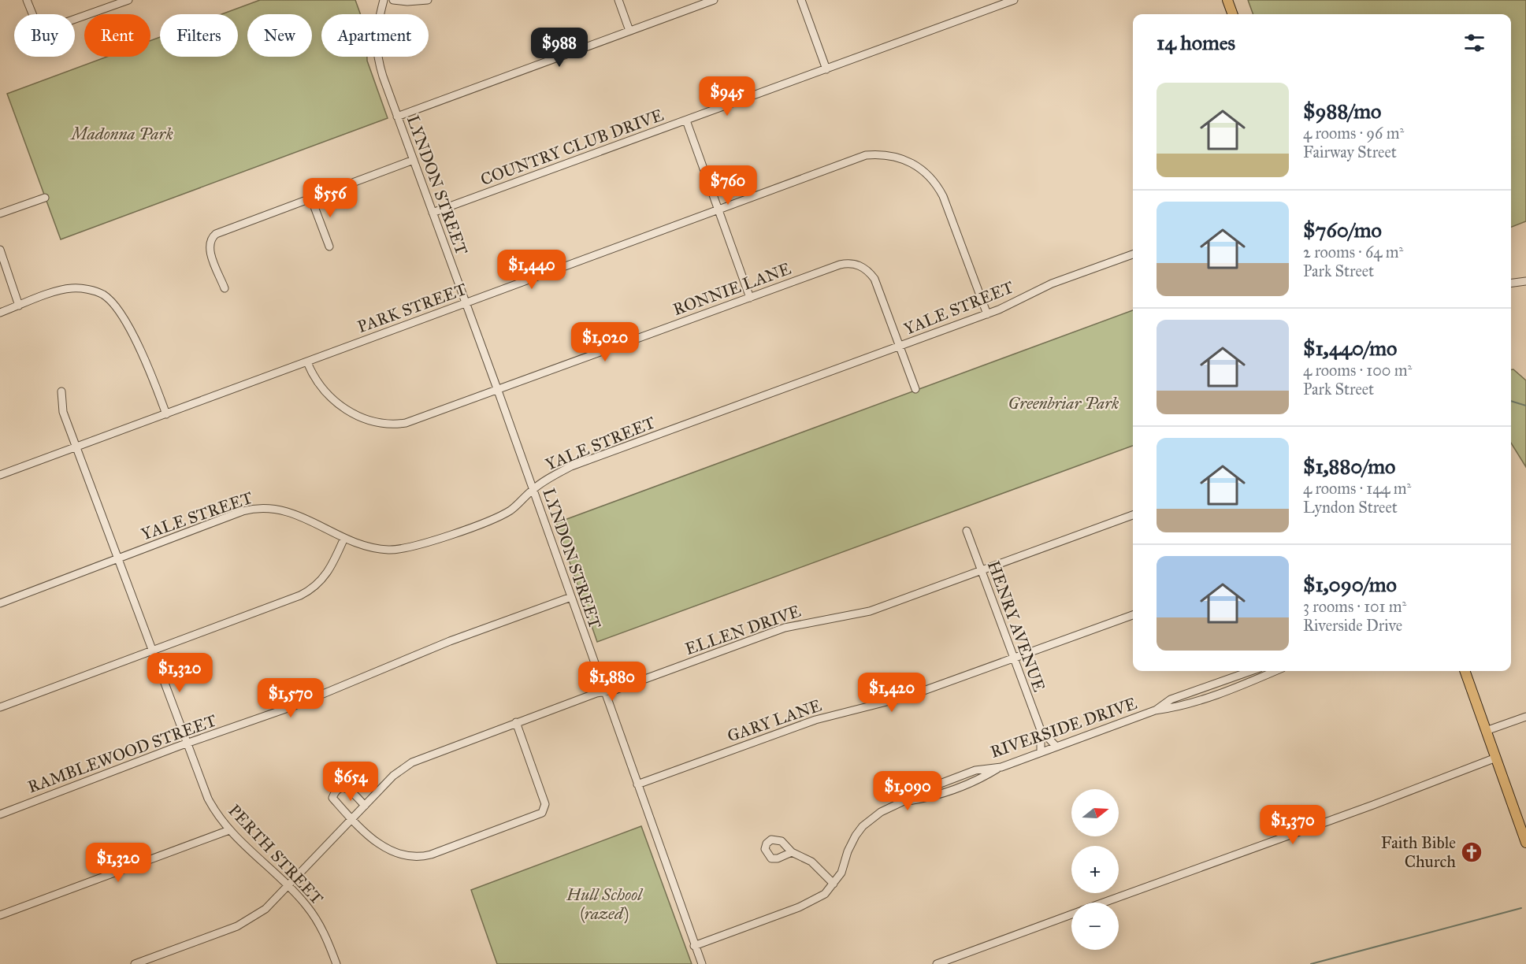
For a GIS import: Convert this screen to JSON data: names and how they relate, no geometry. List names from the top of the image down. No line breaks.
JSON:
{"streets":{"street":["COUNTRY CLUB DRIVE","LYNDON STREET","RONNIE LANE","PARK STREET","YALE STREET","HENRY AVENUE","ELLEN DRIVE","GARY LANE","RIVERSIDE DRIVE","RAMBLEWOOD STREET","PERTH STREET"]},"crossings":[["COUNTRY CLUB DRIVE","LYNDON STREET"],["LYNDON STREET","RONNIE LANE"],["LYNDON STREET","PARK STREET"],["LYNDON STREET","YALE STREET"],["LYNDON STREET","ELLEN DRIVE"],["LYNDON STREET","GARY LANE"],["LYNDON STREET","RIVERSIDE DRIVE"],["LYNDON STREET","RAMBLEWOOD STREET"],["RONNIE LANE","PARK STREET"],["RONNIE LANE","YALE STREET"],["PARK STREET","YALE STREET"],["PARK STREET","PERTH STREET"],["YALE STREET","PERTH STREET"],["HENRY AVENUE","ELLEN DRIVE"],["HENRY AVENUE","GARY LANE"],["HENRY AVENUE","RIVERSIDE DRIVE"],["ELLEN DRIVE","PERTH STREET"],["RAMBLEWOOD STREET","PERTH STREET"]],"parks":["Madonna Park","Greenbriar Park","Hull School (razed)"],"places":{"church":["Faith Bible Church"]},"north":"right","page":{"chip":["Buy","Rent","Filters","New","Apartment"],"heading":"14 homes","price":["$988","$945","$760","$556","$1,440","$1,020","$1,320","$1,880","$1,420","$1,570","$654","$1,090","$1,370","$1,320"],"list":[{"name":"$988/mo","note":"4 rooms · 96 m² · Fairway Street"},{"name":"$760/mo","note":"2 rooms · 64 m² · Park Street"},{"name":"$1,440/mo","note":"4 rooms · 100 m² · Park Street"},{"name":"$1,880/mo","note":"4 rooms · 144 m² · Lyndon Street"},{"name":"$1,090/mo","note":"3 rooms · 101 m² · Riverside Drive"}],"map_buttons":["+","−"]}}
